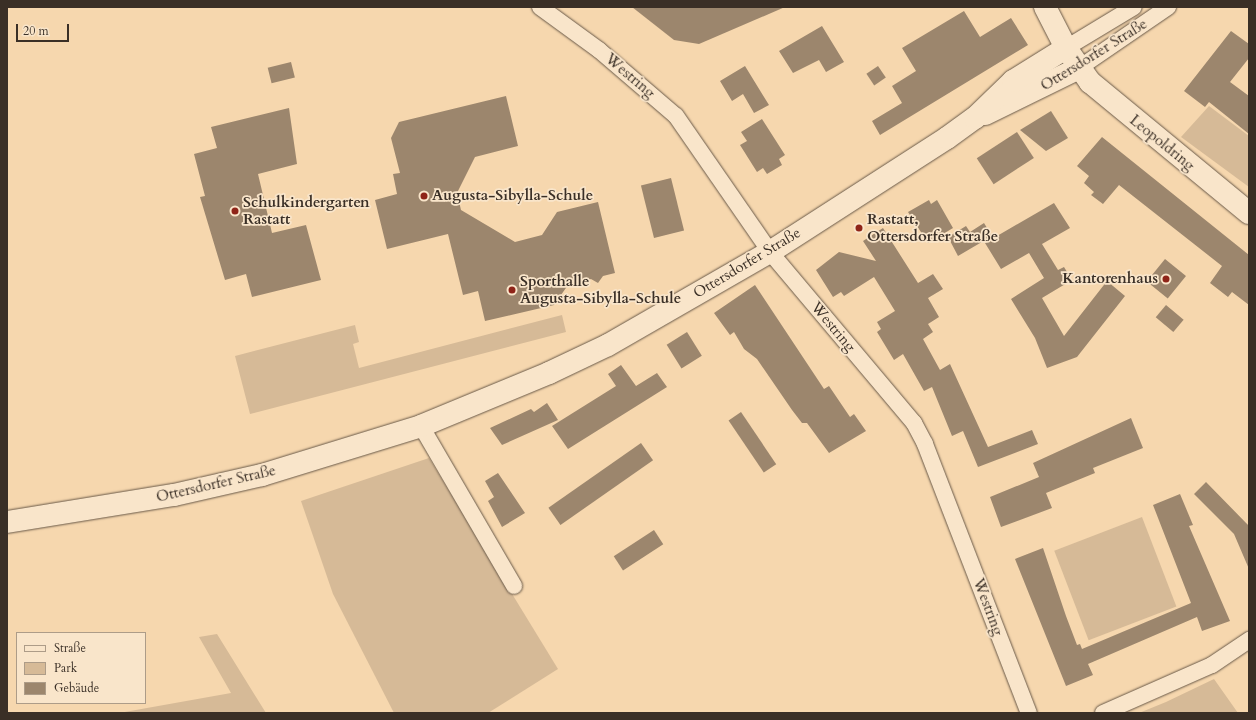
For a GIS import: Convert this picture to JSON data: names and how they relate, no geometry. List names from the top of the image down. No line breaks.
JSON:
{"streets":{"street":["Ottersdorfer Straße","Westring","Leopoldring"]},"crossings":[["Ottersdorfer Straße","Westring"],["Ottersdorfer Straße","Leopoldring"]],"places":["Augusta-Sibylla-Schule","Schulkindergarten Rastatt","Rastatt, Ottersdorfer Straße","Kantorenhaus","Sporthalle Augusta-Sibylla-Schule"],"legend":["Straße","Park","Gebäude"],"scale_bar":"20 m"}
